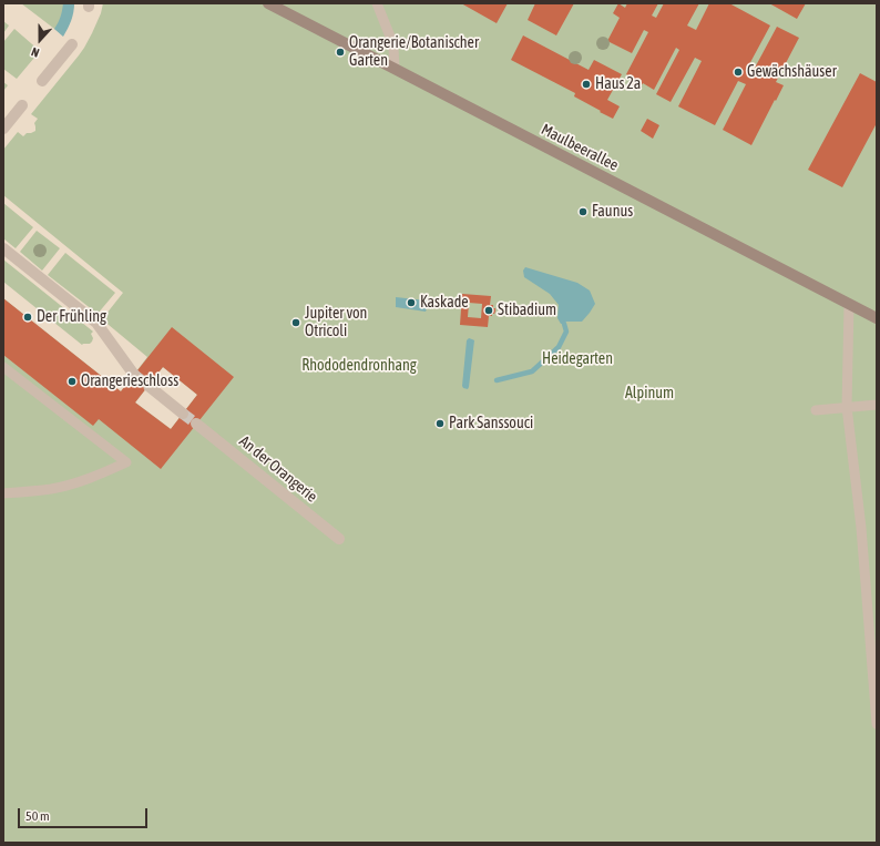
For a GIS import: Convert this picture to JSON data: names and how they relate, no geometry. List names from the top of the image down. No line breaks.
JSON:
{"streets":{"street":["Maulbeerallee","An der Orangerie"]},"parks":["Heidegarten","Rhododendronhang","Alpinum"],"places":["Orangerie/Botanischer Garten","Gewächshäuser","Haus 2a","Faunus","Kaskade","Stibadium","Der Frühling","Jupiter von Otricoli","Orangerieschloss","Park Sanssouci"],"scale_bar":"50 m","north":"bottom"}
